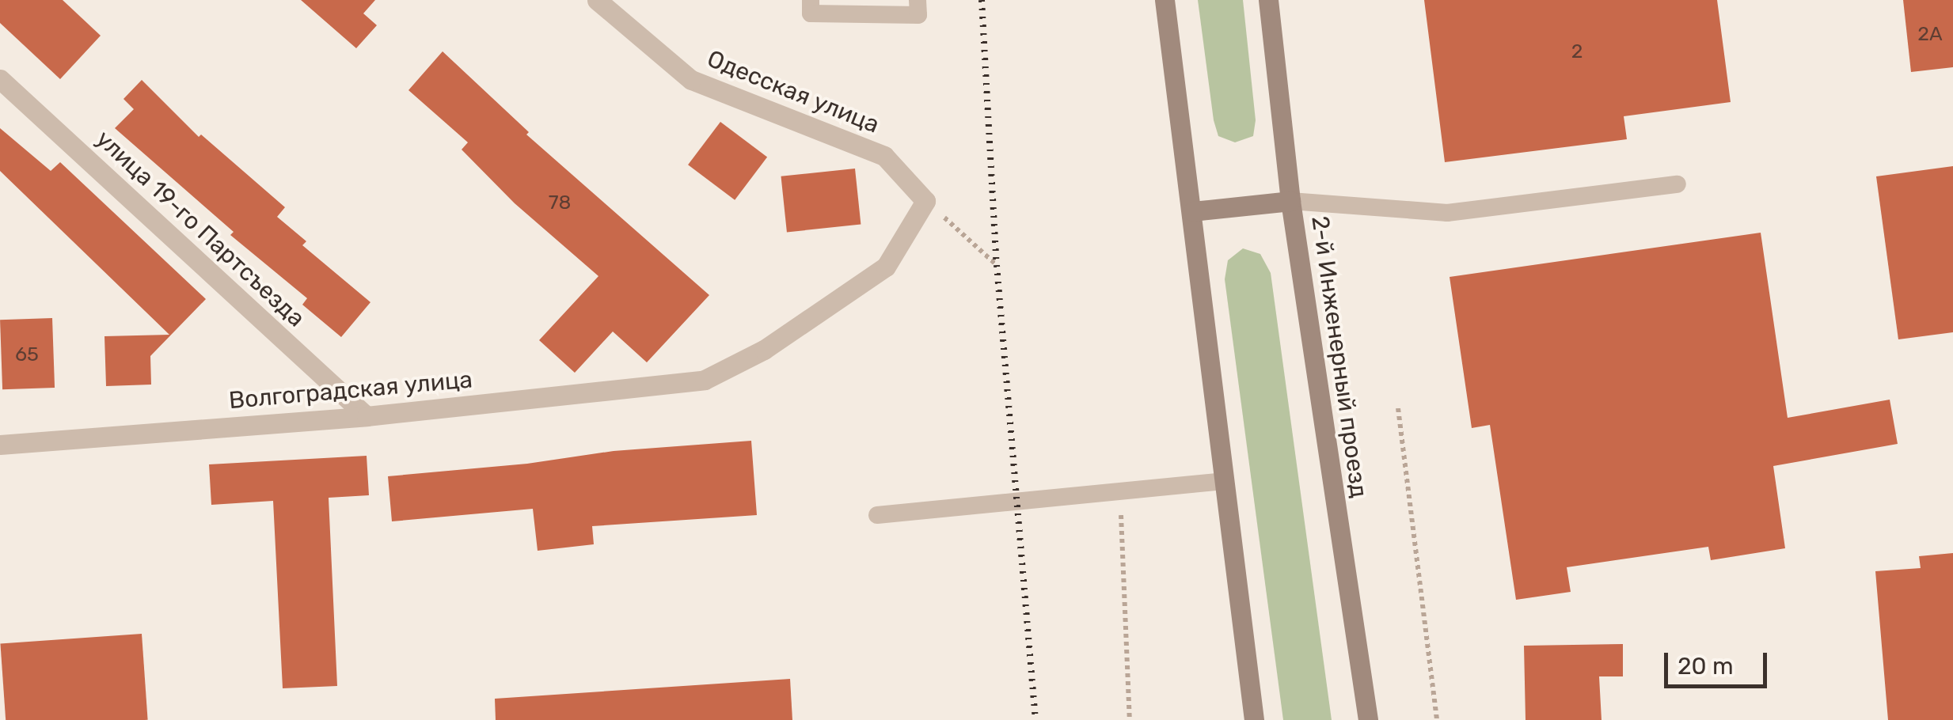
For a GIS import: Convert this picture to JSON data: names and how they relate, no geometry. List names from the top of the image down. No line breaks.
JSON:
{"streets":{"main road":["2-й Инженерный проезд"],"street":["Одесская улица","улица 19-го Партсъезда","Волгоградская улица"]},"crossings":[["Одесская улица","Волгоградская улица"],["улица 19-го Партсъезда","Волгоградская улица"]],"house_numbers":["2А","2","78","65"],"scale_bar":"20 m"}
